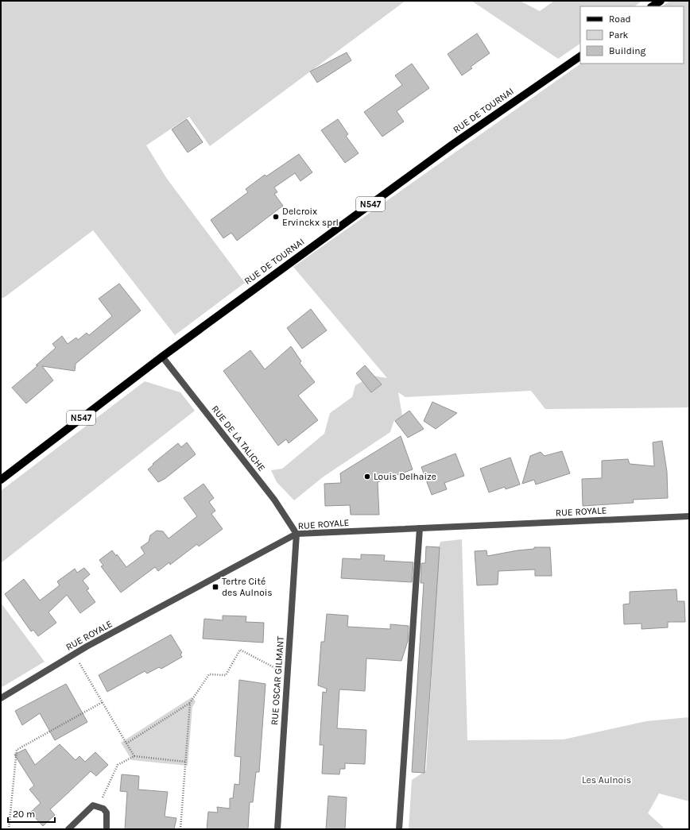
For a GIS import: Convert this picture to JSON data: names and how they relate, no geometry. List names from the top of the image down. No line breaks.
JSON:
{"streets":{"main road":["RUE DE TOURNAI","N547"],"street":["RUE DE LA TALICHE","RUE ROYALE","RUE OSCAR GILMANT"]},"crossings":[["RUE DE TOURNAI","RUE DE LA TALICHE"],["RUE DE LA TALICHE","RUE ROYALE"],["RUE DE LA TALICHE","RUE OSCAR GILMANT"],["RUE ROYALE","RUE OSCAR GILMANT"]],"parks":["Les Aulnois"],"places":{"other":["Delcroix Ervinckx sprl","Louis Delhaize"],"transit":["Tertre Cité des Aulnois"]},"legend":["Road","Park","Building"],"scale_bar":"20 m"}
